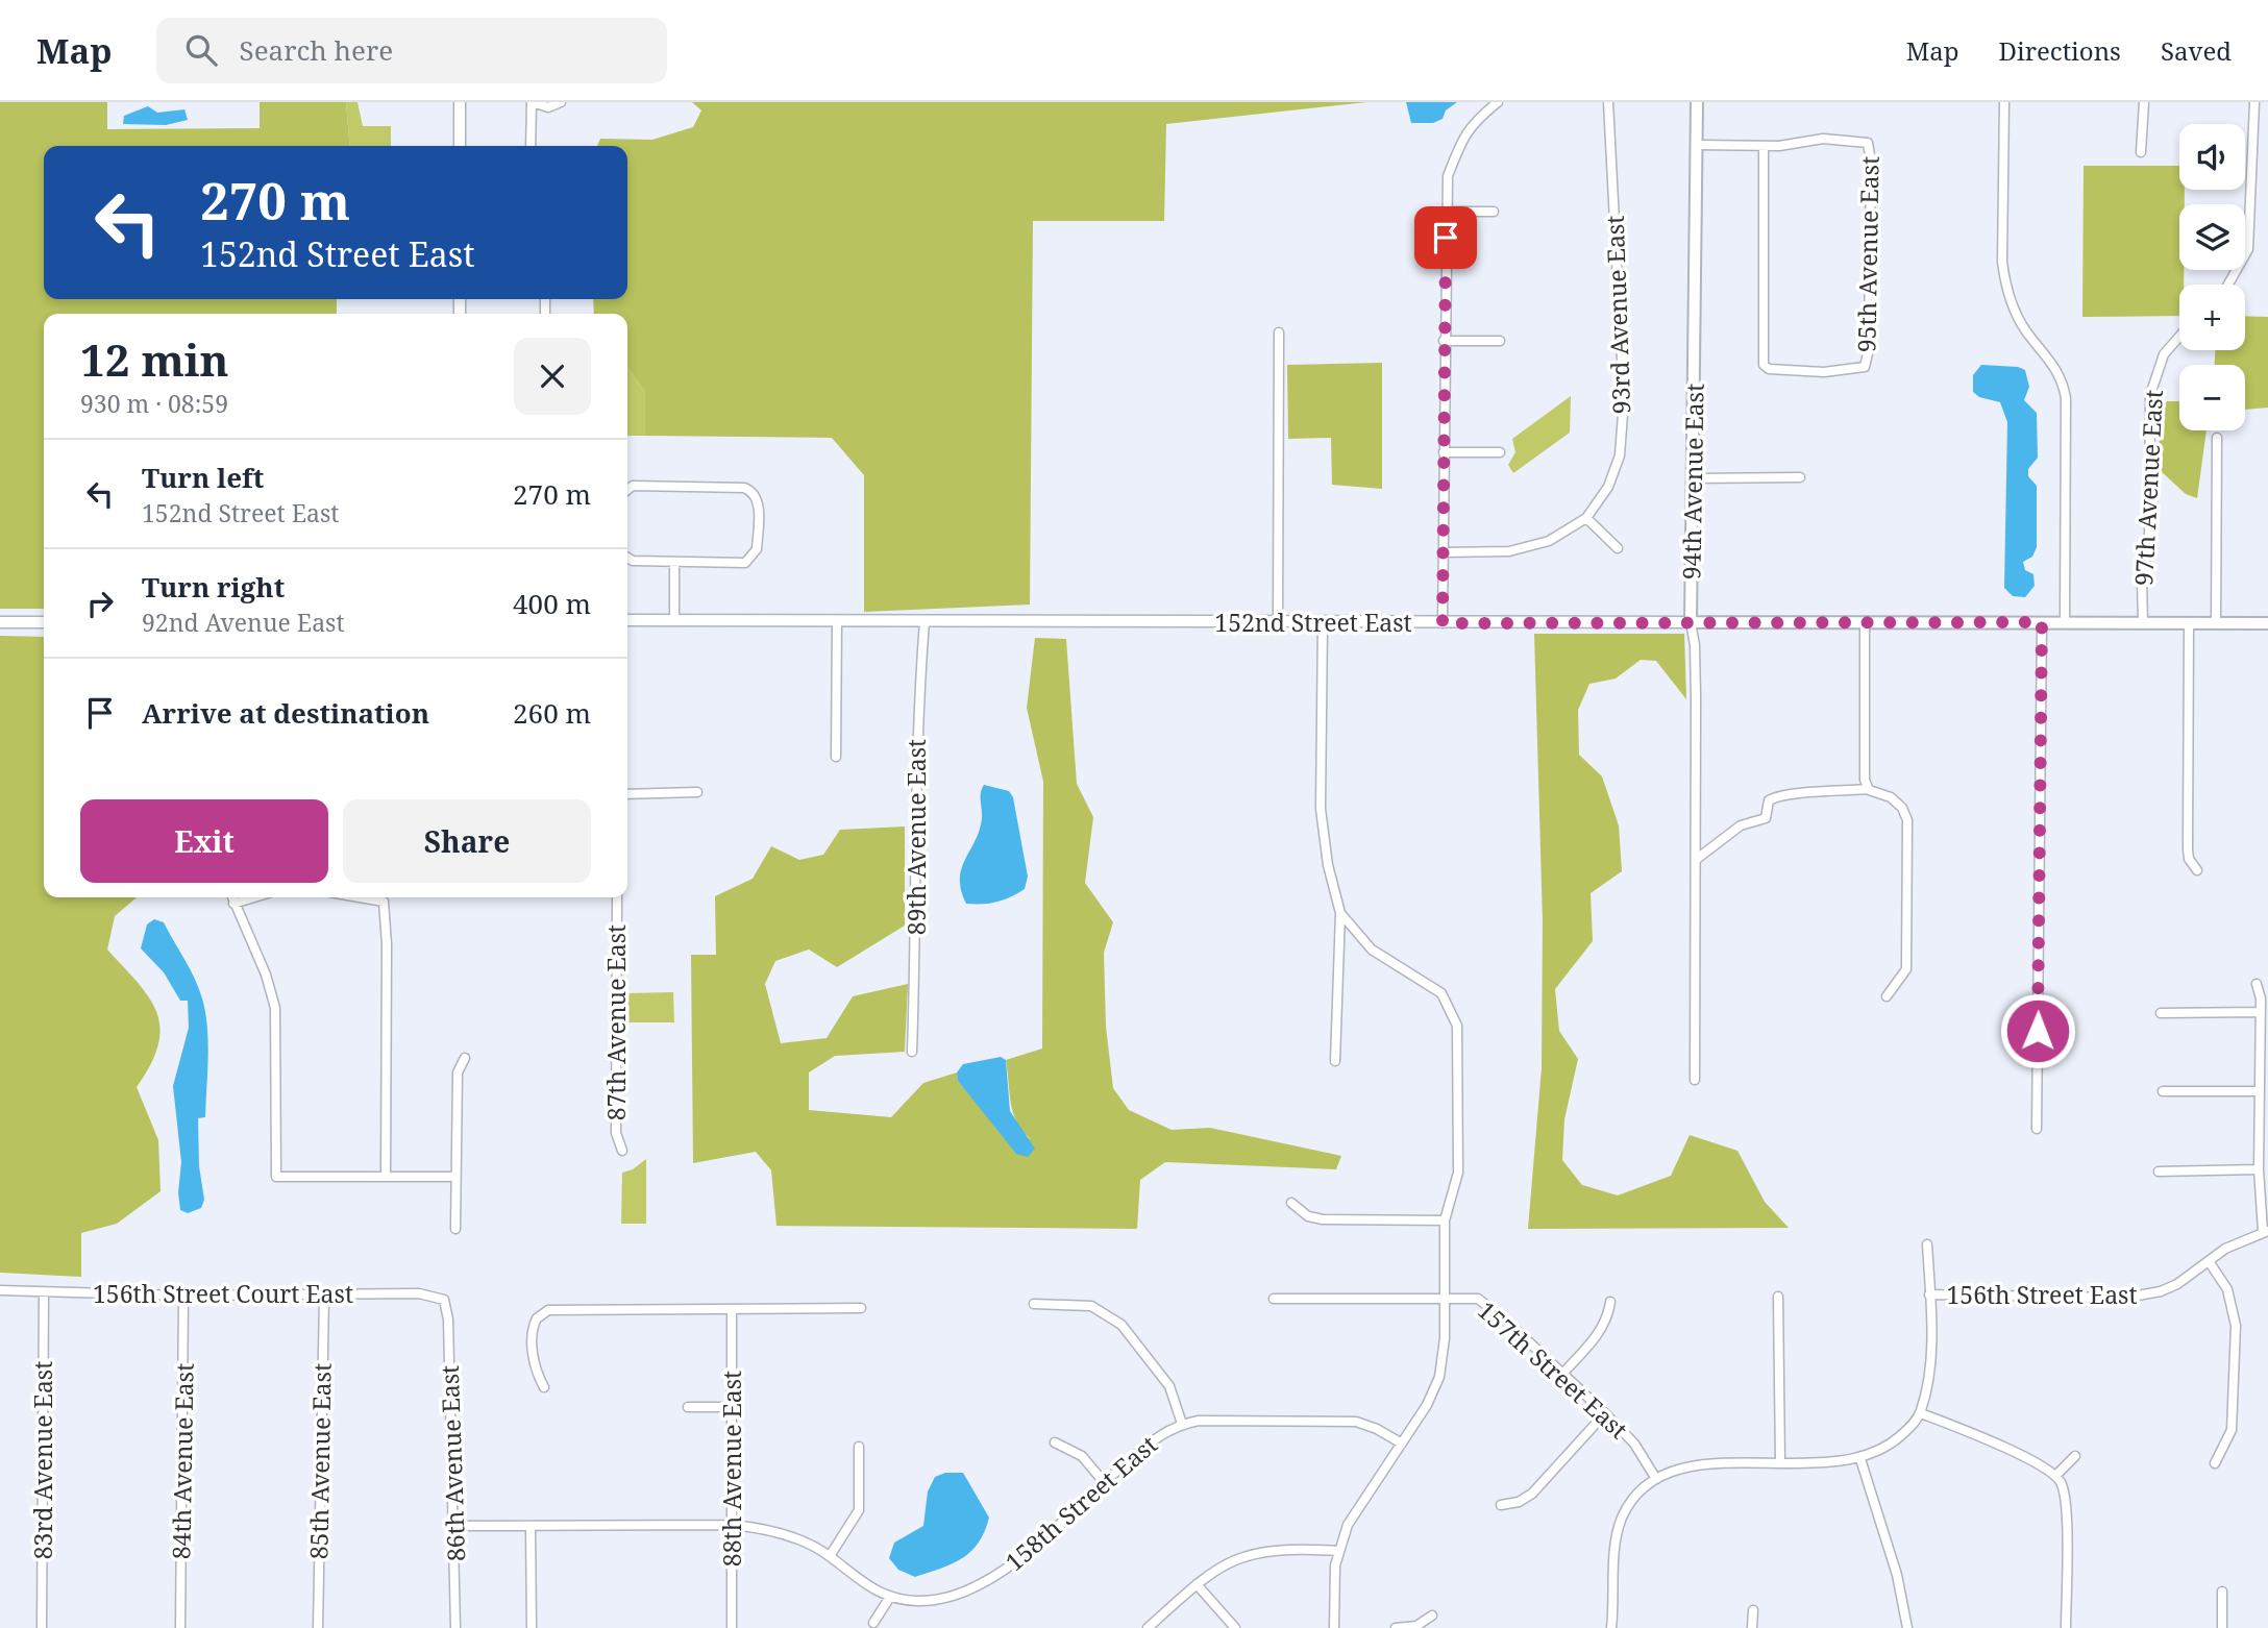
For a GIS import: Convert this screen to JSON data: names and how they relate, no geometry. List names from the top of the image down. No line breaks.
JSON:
{"streets":{"main road":["94th Avenue East","152nd Street East"],"street":["95th Avenue East","93rd Avenue East","97th Avenue East","89th Avenue East","87th Avenue East","156th Street Court East","156th Street East","157th Street East","83rd Avenue East","84th Avenue East","85th Avenue East","86th Avenue East","88th Avenue East","158th Street East"]},"crossings":[["94th Avenue East","152nd Street East"],["97th Avenue East","152nd Street East"],["152nd Street East","89th Avenue East"],["156th Street Court East","83rd Avenue East"],["156th Street Court East","84th Avenue East"],["156th Street Court East","85th Avenue East"],["156th Street Court East","86th Avenue East"],["86th Avenue East","158th Street East"],["88th Avenue East","158th Street East"]],"page":{"header":"Map","search":"Search here","nav":["Map","Directions","Saved"],"map_buttons":["+","−"],"turn":["270 m","152nd Street East"],"heading":["12 min","930 m · 08:59"],"list":[{"name":"Turn left","note":"152nd Street East","value":"270 m"},{"name":"Turn right","note":"92nd Avenue East","value":"400 m"},{"name":"Arrive at destination","value":"260 m"}],"buttons":["Exit","Share"]}}
